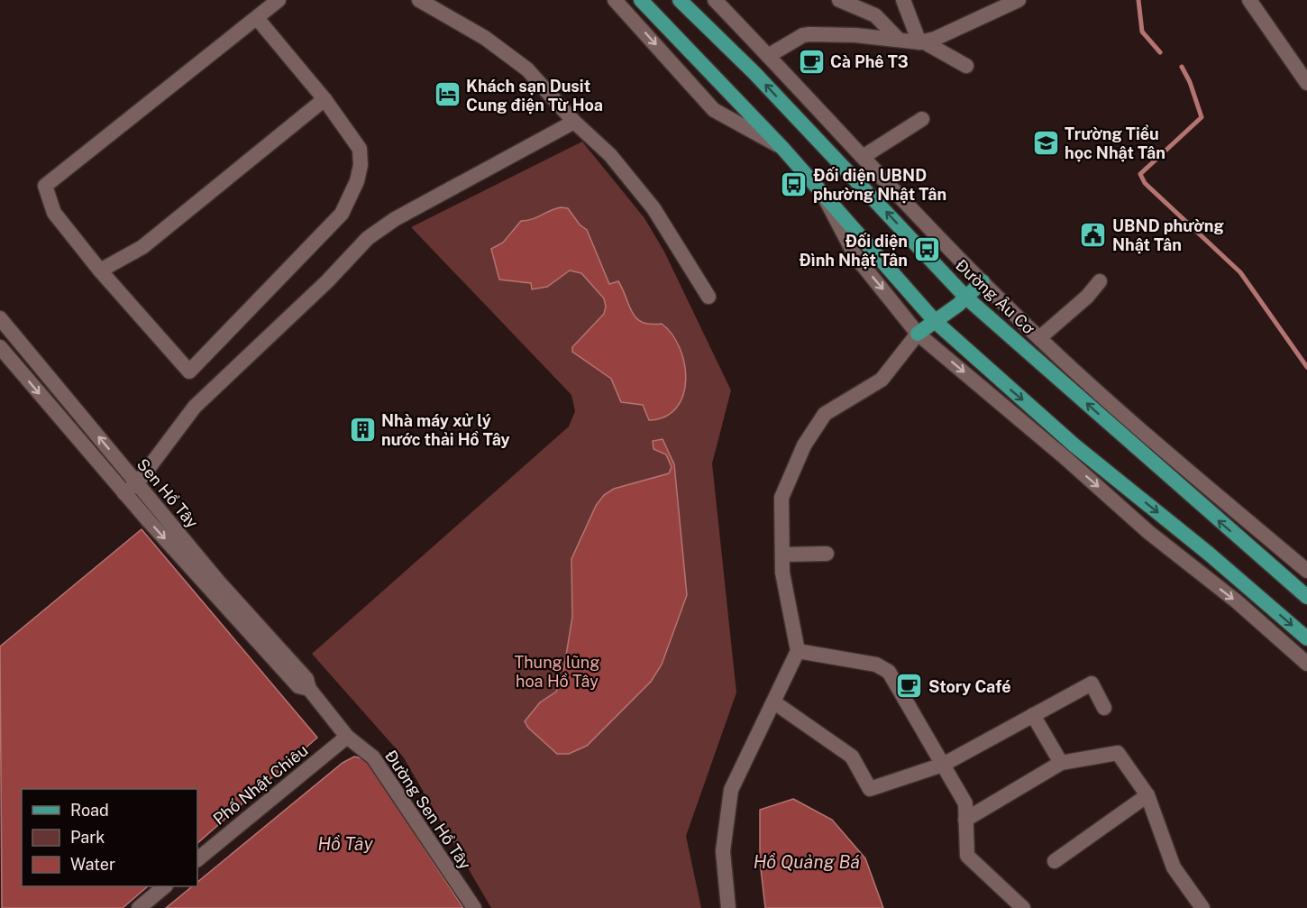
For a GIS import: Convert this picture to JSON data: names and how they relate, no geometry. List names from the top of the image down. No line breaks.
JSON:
{"streets":{"main road":["Đường Âu Cơ"],"street":["Sen Hồ Tây","Phố Nhật Chiêu","Đường Sen Hồ Tây"]},"crossings":[["Sen Hồ Tây","Phố Nhật Chiêu"],["Sen Hồ Tây","Đường Sen Hồ Tây"],["Phố Nhật Chiêu","Đường Sen Hồ Tây"]],"water":["Hồ Tây","Hồ Quảng Bá"],"parks":["Thung lũng hoa Hồ Tây"],"places":{"cafe":["Cà Phê T3","Story Café"],"hotel":["Khách sạn Dusit Cung điện Từ Hoa"],"school or university":["Trường Tiểu học Nhật Tân"],"bus stop":["Đối diện UBND phường Nhật Tân","Đối diện Đình Nhật Tân"],"public building":["UBND phường Nhật Tân"],"building":["Nhà máy xử lý nước thải Hồ Tây"]},"legend":["Road","Park","Water"]}
